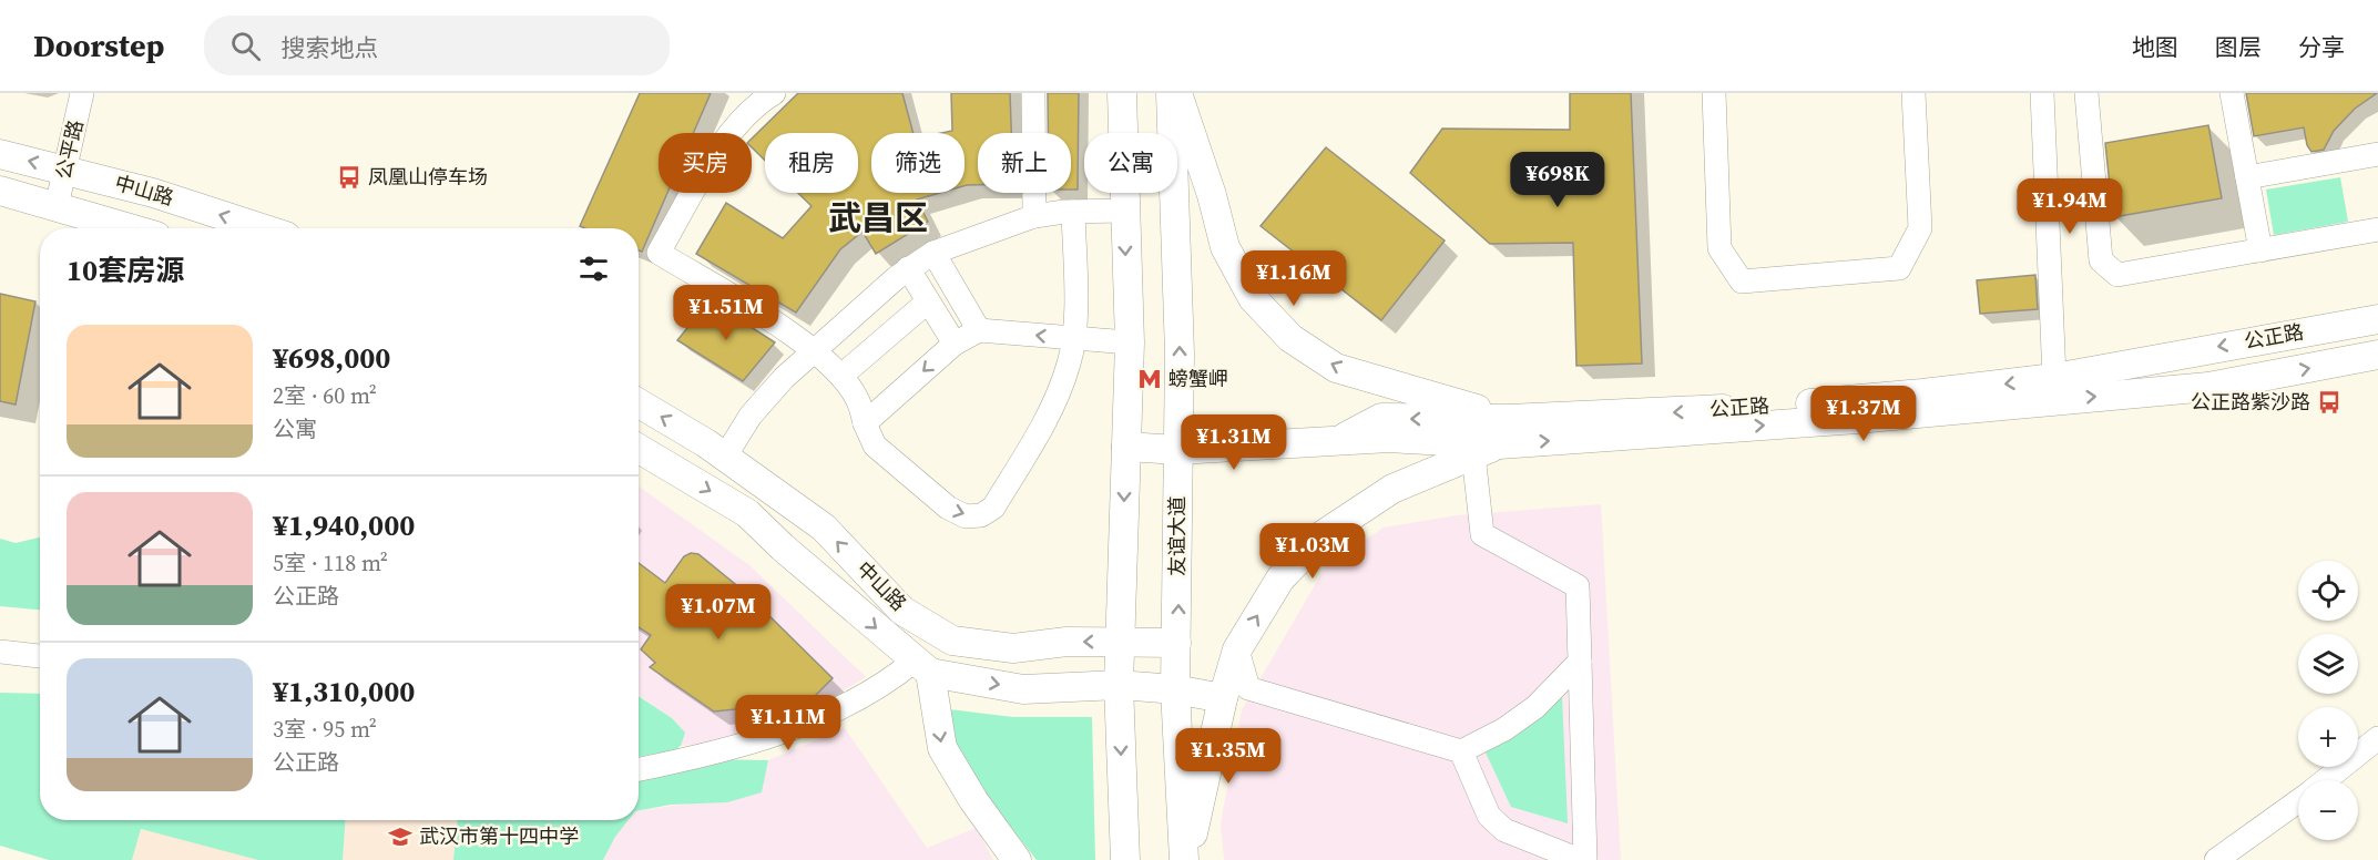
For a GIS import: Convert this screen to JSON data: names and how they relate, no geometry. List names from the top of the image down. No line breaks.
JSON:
{"streets":{"main road":["中山路","公正路","友谊大道"],"street":["公平路"]},"crossings":[["公平路","中山路"],["中山路","友谊大道"],["公正路","友谊大道"]],"districts":["武昌区"],"places":{"bus stop":["凤凰山停车场","公正路紫沙路"],"metro station":["螃蟹岬"],"school or university":["武汉市第十四中学"]},"page":{"header":"Doorstep","search":"搜索地点","nav":["地图","图层","分享"],"chip":["买房","租房","筛选","新上","公寓"],"price":["¥698K","¥1.94M","¥1.16M","¥1.51M","¥1.37M","¥1.31M","¥1.03M","¥1.07M","¥1.11M","¥1.35M"],"heading":"10套房源","list":[{"name":"¥698,000","note":"2室 · 60 m² · 公寓"},{"name":"¥1,940,000","note":"5室 · 118 m² · 公正路"},{"name":"¥1,310,000","note":"3室 · 95 m² · 公正路"}],"map_buttons":["+","−"]}}
